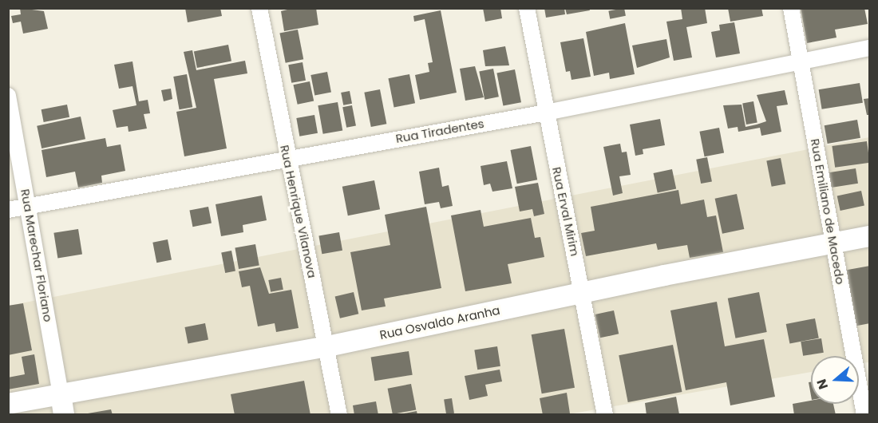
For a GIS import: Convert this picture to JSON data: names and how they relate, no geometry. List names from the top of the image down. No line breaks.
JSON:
{"streets":{"main road":["Rua Marechar Floriano","Rua Osvaldo Aranha"],"street":["Rua Tiradentes","Rua Henrique Vilanova","Rua Erval Mirim","Rua Emiliano de Macedo"]},"crossings":[["Rua Tiradentes","Rua Henrique Vilanova"],["Rua Tiradentes","Rua Erval Mirim"],["Rua Tiradentes","Rua Emiliano de Macedo"],["Rua Tiradentes","Rua Marechar Floriano"],["Rua Henrique Vilanova","Rua Osvaldo Aranha"],["Rua Erval Mirim","Rua Osvaldo Aranha"],["Rua Emiliano de Macedo","Rua Osvaldo Aranha"],["Rua Marechar Floriano","Rua Osvaldo Aranha"]],"north":"left"}
